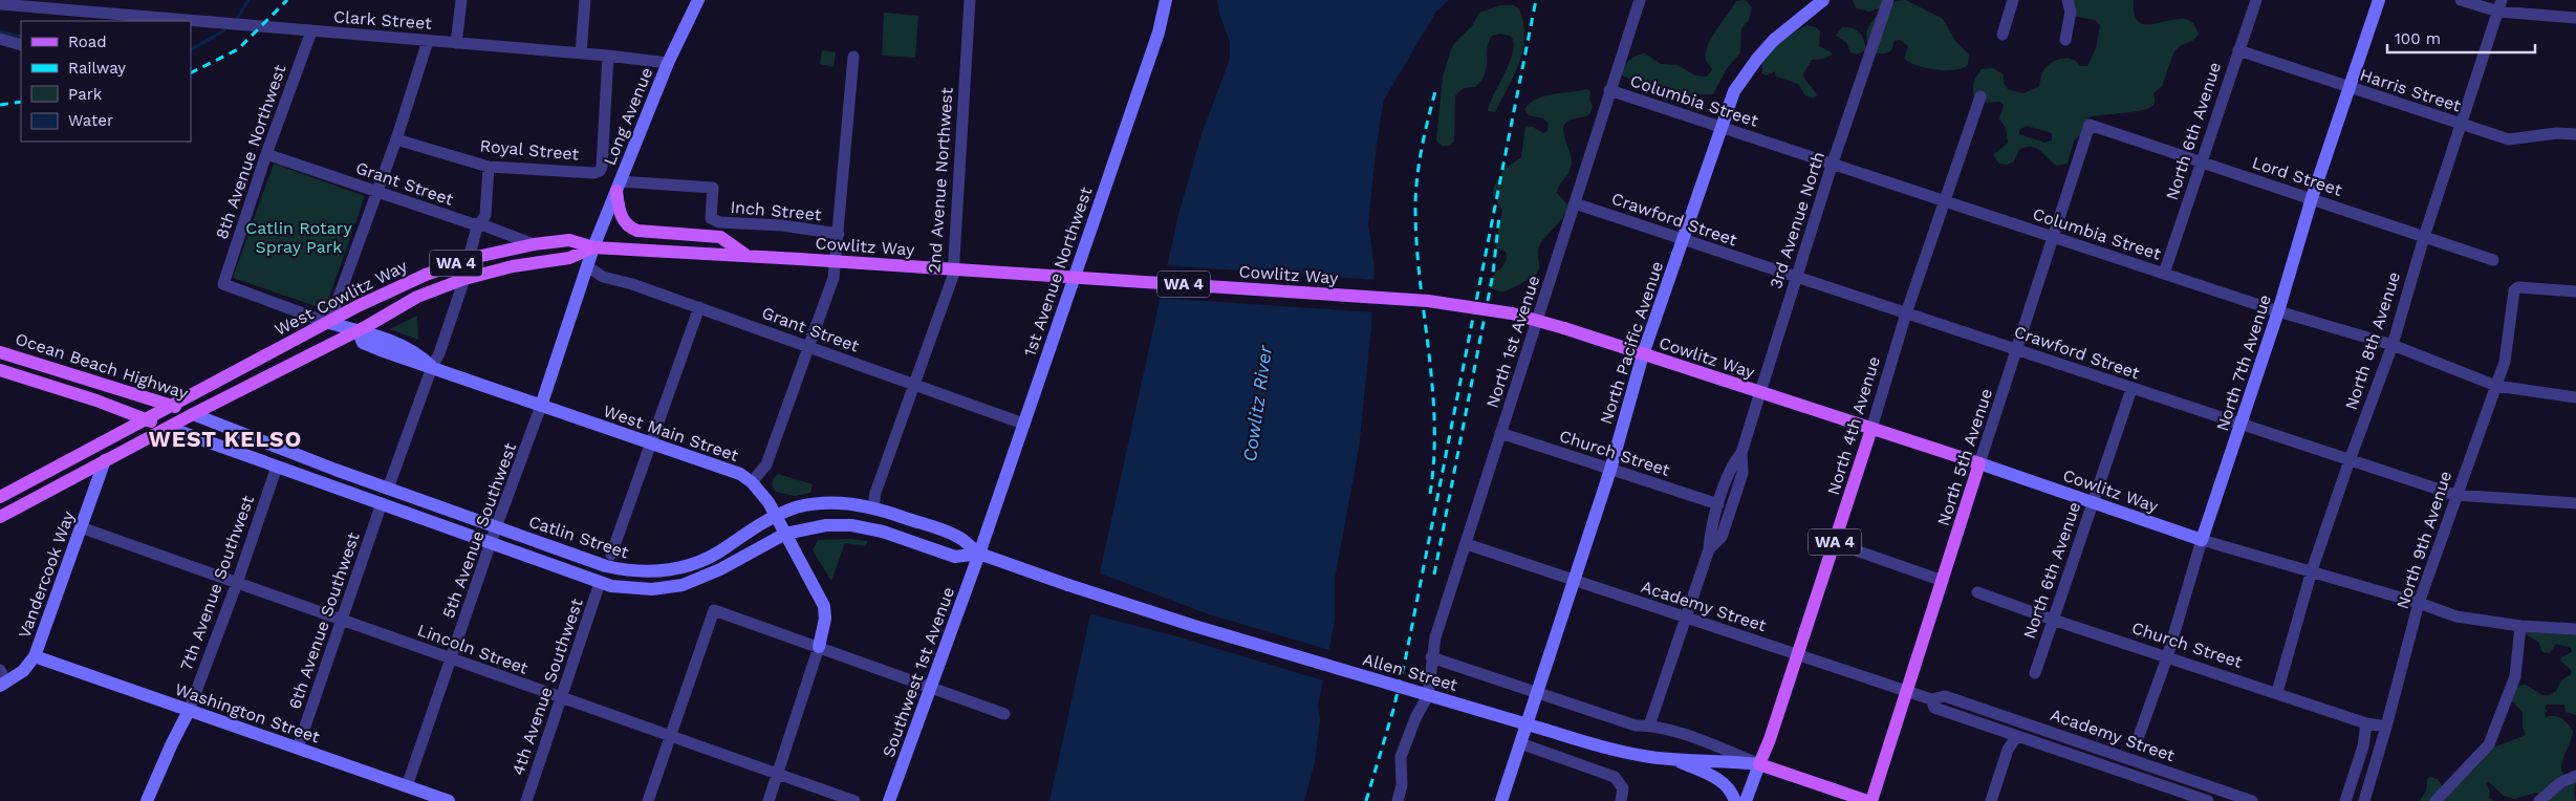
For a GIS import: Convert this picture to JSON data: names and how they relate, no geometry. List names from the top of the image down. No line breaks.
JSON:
{"streets":{"main road":["Cowlitz Way","WA 4","West Cowlitz Way","Ocean Beach Highway","North 4th Avenue","North 5th Avenue","Catlin Street","Allen Street"],"street":["Clark Street","Harris Street","Columbia Street","Long Avenue","North 6th Avenue","Royal Street","8th Avenue Northwest","Lord Street","2nd Avenue Northwest","Grant Street","Inch Street","Crawford Street","3rd Avenue North","1st Avenue Northwest","North 8th Avenue","North 1st Avenue","North Pacific Avenue","North 7th Avenue","West Main Street","Church Street","5th Avenue Southwest","North 9th Avenue","Vandercook Way","7th Avenue Southwest","Academy Street","6th Avenue Southwest","Lincoln Street","Southwest 1st Avenue","4th Avenue Southwest","Washington Street"]},"crossings":[["Clark Street","Long Avenue"],["Clark Street","Royal Street"],["Clark Street","8th Avenue Northwest"],["Harris Street","North 6th Avenue"],["Harris Street","North 8th Avenue"],["Harris Street","North 7th Avenue"],["Columbia Street","North 6th Avenue"],["Columbia Street","3rd Avenue North"],["Columbia Street","North 8th Avenue"],["Columbia Street","North 1st Avenue"],["Columbia Street","North Pacific Avenue"],["Columbia Street","North 7th Avenue"],["Columbia Street","North 4th Avenue"],["Columbia Street","North 5th Avenue"],["Columbia Street","North 9th Avenue"],["Long Avenue","Grant Street"],["Long Avenue","Inch Street"],["Long Avenue","West Cowlitz Way"],["Long Avenue","West Main Street"],["Long Avenue","5th Avenue Southwest"],["North 6th Avenue","Lord Street"],["North 6th Avenue","Crawford Street"],["North 6th Avenue","Cowlitz Way"],["North 6th Avenue","Church Street"],["8th Avenue Northwest","Grant Street"],["8th Avenue Northwest","West Cowlitz Way"],["Lord Street","North 8th Avenue"],["Lord Street","North 7th Avenue"],["Lord Street","North 5th Avenue"],["2nd Avenue Northwest","Grant Street"],["2nd Avenue Northwest","Catlin Street"],["Grant Street","1st Avenue Northwest"],["Grant Street","West Cowlitz Way"],["Crawford Street","3rd Avenue North"],["Crawford Street","North 8th Avenue"],["Crawford Street","North 1st Avenue"],["Crawford Street","North Pacific Avenue"],["Crawford Street","North 7th Avenue"],["Crawford Street","North 4th Avenue"],["Crawford Street","North 5th Avenue"],["Crawford Street","North 9th Avenue"],["3rd Avenue North","Cowlitz Way"],["3rd Avenue North","Church Street"],["3rd Avenue North","Academy Street"],["3rd Avenue North","Allen Street"],["Cowlitz Way","West Cowlitz Way"],["Cowlitz Way","North 8th Avenue"],["Cowlitz Way","North Pacific Avenue"],["Cowlitz Way","North 7th Avenue"],["Cowlitz Way","North 4th Avenue"],["Cowlitz Way","North 5th Avenue"],["Cowlitz Way","North 9th Avenue"],["1st Avenue Northwest","Catlin Street"],["1st Avenue Northwest","Southwest 1st Avenue"],["1st Avenue Northwest","Allen Street"],["West Cowlitz Way","Ocean Beach Highway"],["West Cowlitz Way","West Main Street"],["West Cowlitz Way","Catlin Street"],["West Cowlitz Way","Vandercook Way"],["North 8th Avenue","Church Street"],["North 1st Avenue","Church Street"],["North 1st Avenue","Academy Street"],["North 1st Avenue","Allen Street"],["North Pacific Avenue","Church Street"],["North Pacific Avenue","Academy Street"],["North Pacific Avenue","Allen Street"],["North 7th Avenue","Church Street"],["Ocean Beach Highway","Catlin Street"],["North 4th Avenue","Academy Street"],["North 4th Avenue","Allen Street"],["West Main Street","5th Avenue Southwest"],["West Main Street","Catlin Street"],["Church Street","North 9th Avenue"],["North 5th Avenue","Academy Street"],["5th Avenue Southwest","Catlin Street"],["5th Avenue Southwest","Lincoln Street"],["5th Avenue Southwest","Washington Street"],["Catlin Street","7th Avenue Southwest"],["Catlin Street","6th Avenue Southwest"],["Catlin Street","Southwest 1st Avenue"],["Catlin Street","Allen Street"],["Catlin Street","4th Avenue Southwest"],["Vandercook Way","Lincoln Street"],["Vandercook Way","Washington Street"],["7th Avenue Southwest","Lincoln Street"],["7th Avenue Southwest","Washington Street"],["6th Avenue Southwest","Lincoln Street"],["6th Avenue Southwest","Washington Street"],["Lincoln Street","4th Avenue Southwest"],["Southwest 1st Avenue","Allen Street"]],"districts":["WEST KELSO"],"water":["Cowlitz River"],"parks":["Catlin Rotary Spray Park"],"legend":["Road","Railway","Park","Water"],"scale_bar":"100 m"}
